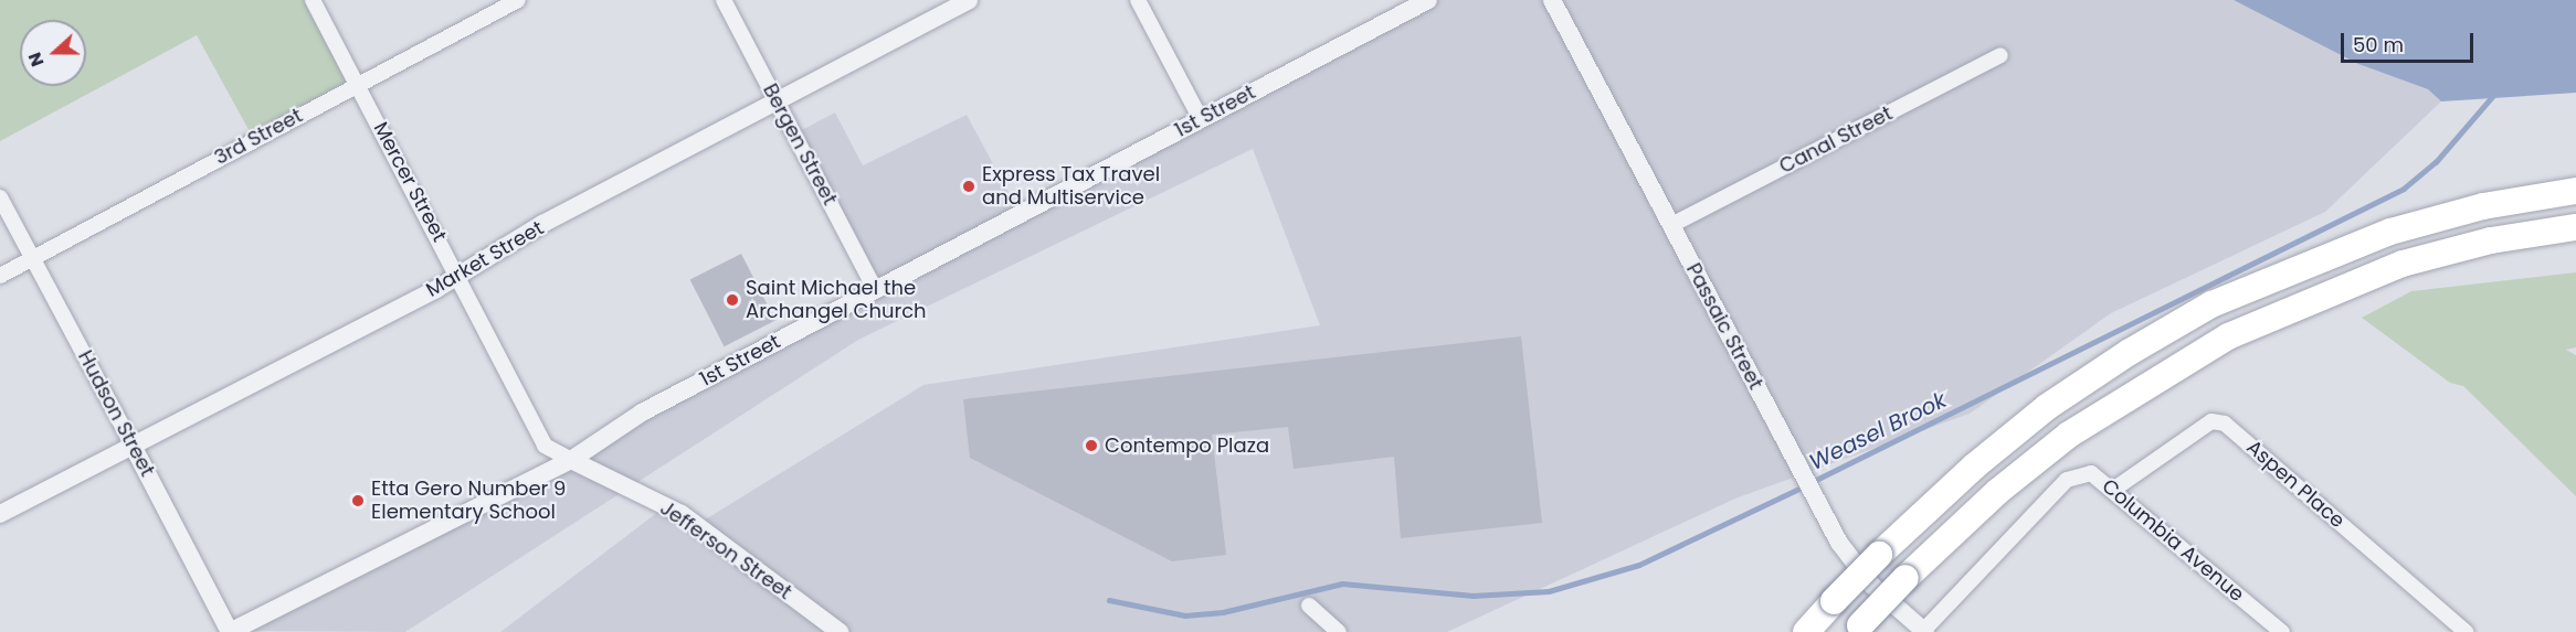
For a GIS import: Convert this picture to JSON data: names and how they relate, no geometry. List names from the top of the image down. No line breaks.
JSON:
{"streets":{"street":["1st Street","3rd Street","Canal Street","Bergen Street","Mercer Street","Market Street","Passaic Street","Hudson Street","Aspen Place","Columbia Avenue","Jefferson Street"]},"crossings":[["1st Street","Bergen Street"],["1st Street","Mercer Street"],["1st Street","Hudson Street"],["1st Street","Jefferson Street"],["3rd Street","Mercer Street"],["3rd Street","Hudson Street"],["Canal Street","Passaic Street"],["Bergen Street","Market Street"],["Mercer Street","Market Street"],["Mercer Street","Jefferson Street"],["Market Street","Hudson Street"],["Passaic Street","Columbia Avenue"],["Aspen Place","Columbia Avenue"]],"water":["Weasel Brook"],"places":["Express Tax Travel and Multiservice","Saint Michael the Archangel Church","Contempo Plaza","Etta Gero Number 9 Elementary School"],"scale_bar":"50 m","north":"left"}
